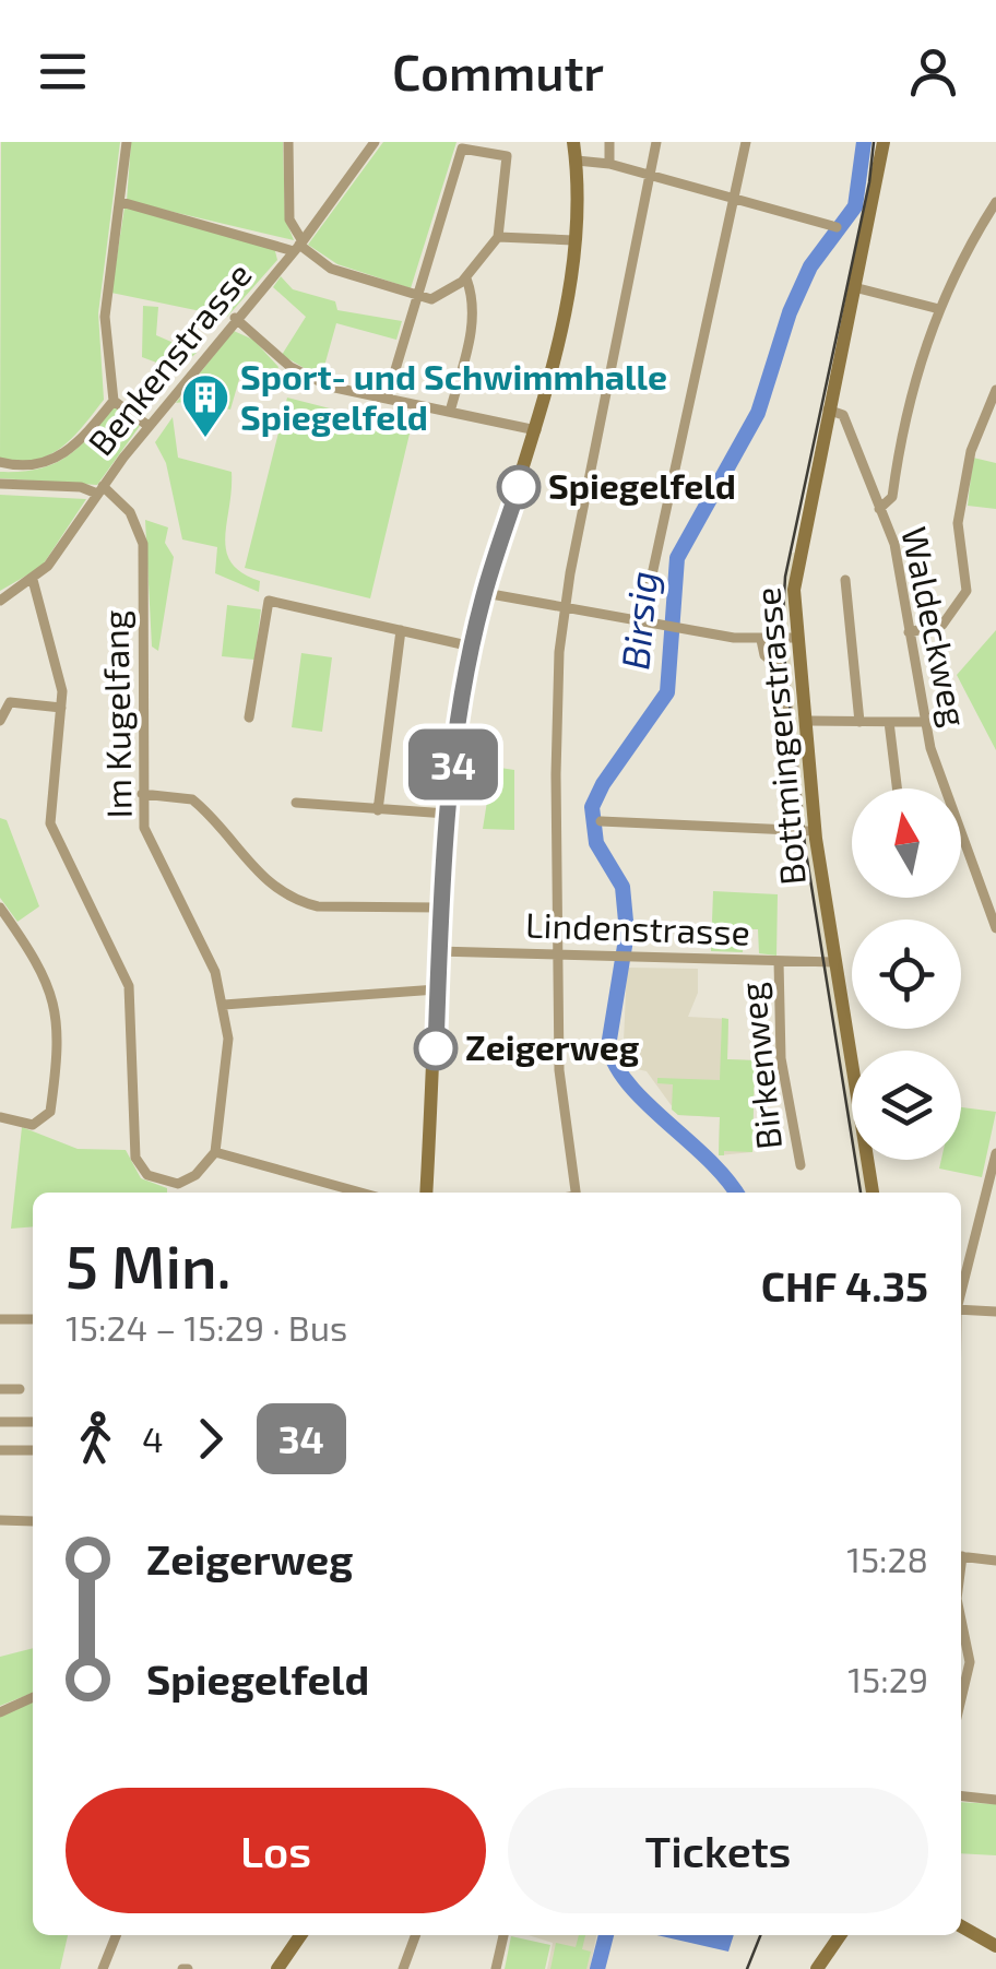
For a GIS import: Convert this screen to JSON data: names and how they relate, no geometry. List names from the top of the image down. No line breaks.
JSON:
{"streets":{"main road":["Bottmingerstrasse"],"street":["Benkenstrasse","Waldeckweg","Im Kugelfang","Lindenstrasse","Birkenweg"]},"crossings":[["Benkenstrasse","Im Kugelfang"],["Waldeckweg","Bottmingerstrasse"],["Bottmingerstrasse","Lindenstrasse"],["Lindenstrasse","Birkenweg"]],"water":["Birsig"],"places":{"building":["Sport- und Schwimmhalle Spiegelfeld"],"other":["Spiegelfeld","Zeigerweg"]},"lines":["bus line 34"],"north":"top","page":{"header":"Commutr","on_map":"34","heading":["5 Min.","15:24 – 15:29 · Bus","CHF 4.35"],"legs":["4","34"],"list":[{"name":"Zeigerweg","value":"15:28"},{"name":"Spiegelfeld","value":"15:29"}],"buttons":["Los","Tickets"]}}
